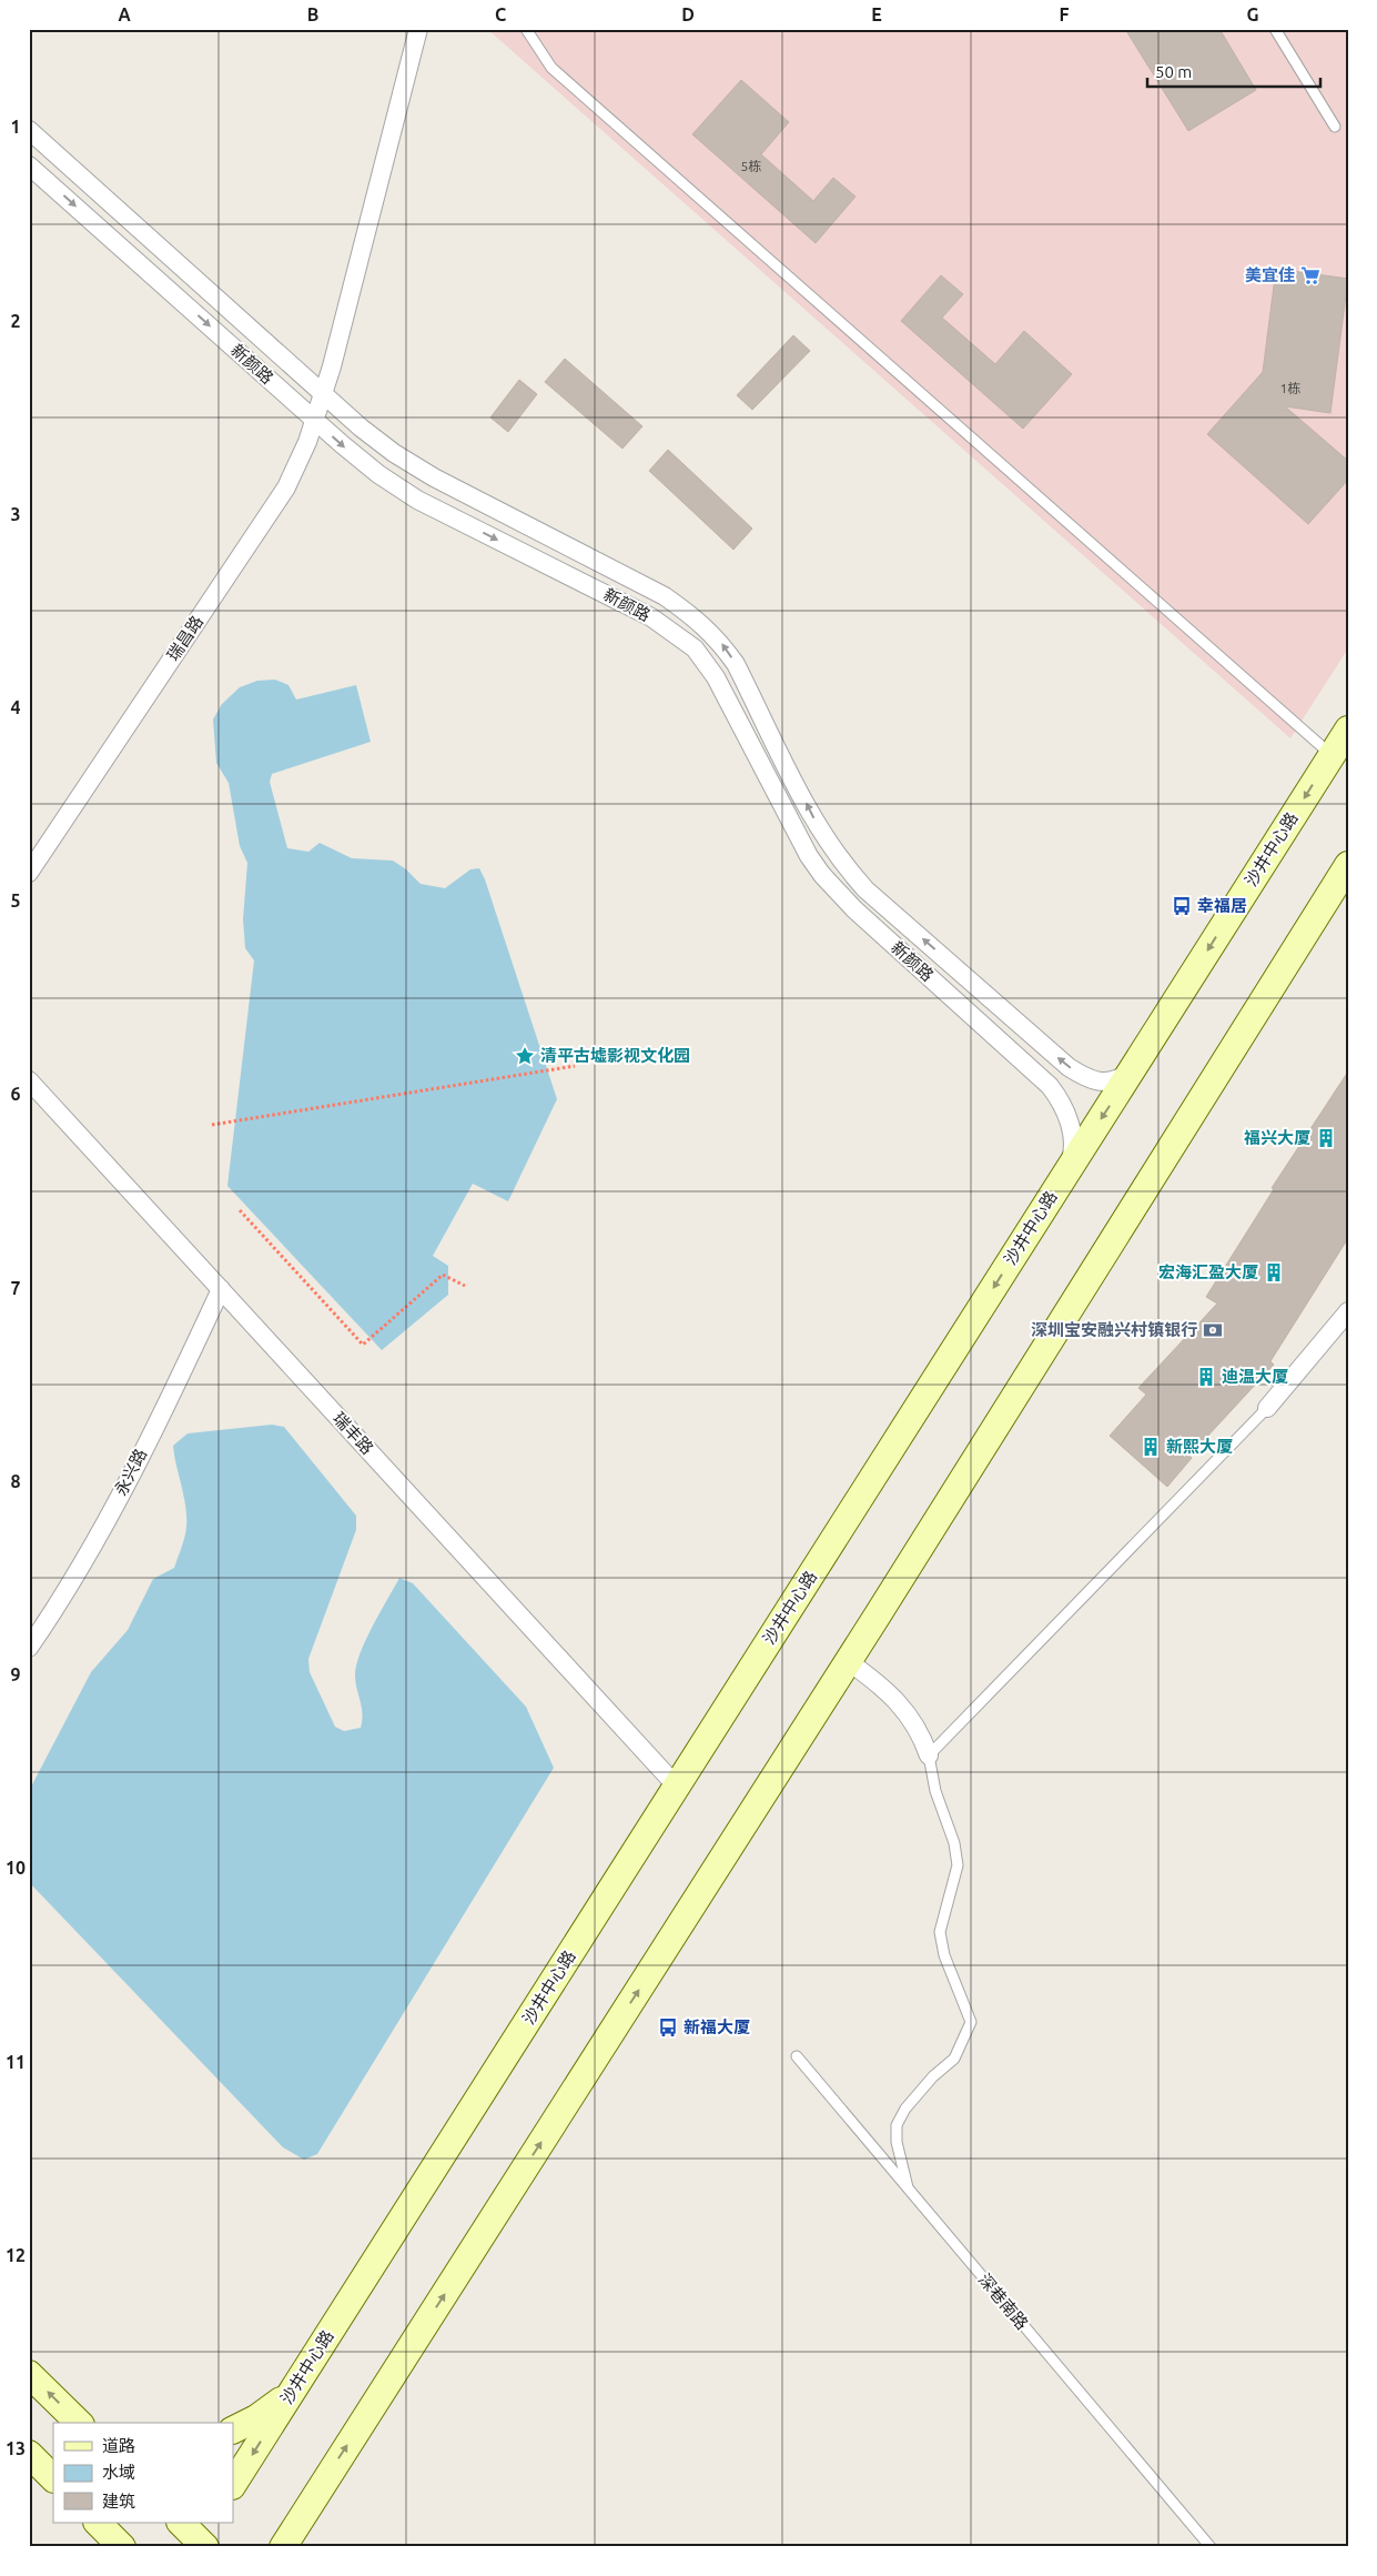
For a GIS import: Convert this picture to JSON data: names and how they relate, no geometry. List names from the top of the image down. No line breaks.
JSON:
{"streets":{"street":["新颜路","瑞昌路","沙井中心路","瑞丰路","永兴路"],"lane":["深巷南路"]},"crossings":[["新颜路","瑞昌路"],["新颜路","沙井中心路"],["沙井中心路","瑞丰路"],["瑞丰路","永兴路"]],"places":{"supermarket":["美宜佳"],"bus stop":["幸福居","新福大厦"],"place":["清平古墟影视文化园"],"building":["福兴大厦","宏海汇盈大厦","迪温大厦","新熙大厦"],"bank":["深圳宝安融兴村镇银行"]},"house_numbers":["5栋","1栋"],"legend":["道路","水域","建筑"],"scale_bar":"50 m","grid":{"columns":["A","B","C","D","E","F","G"],"rows":["1","2","3","4","5","6","7","8","9","10","11","12","13"]}}
